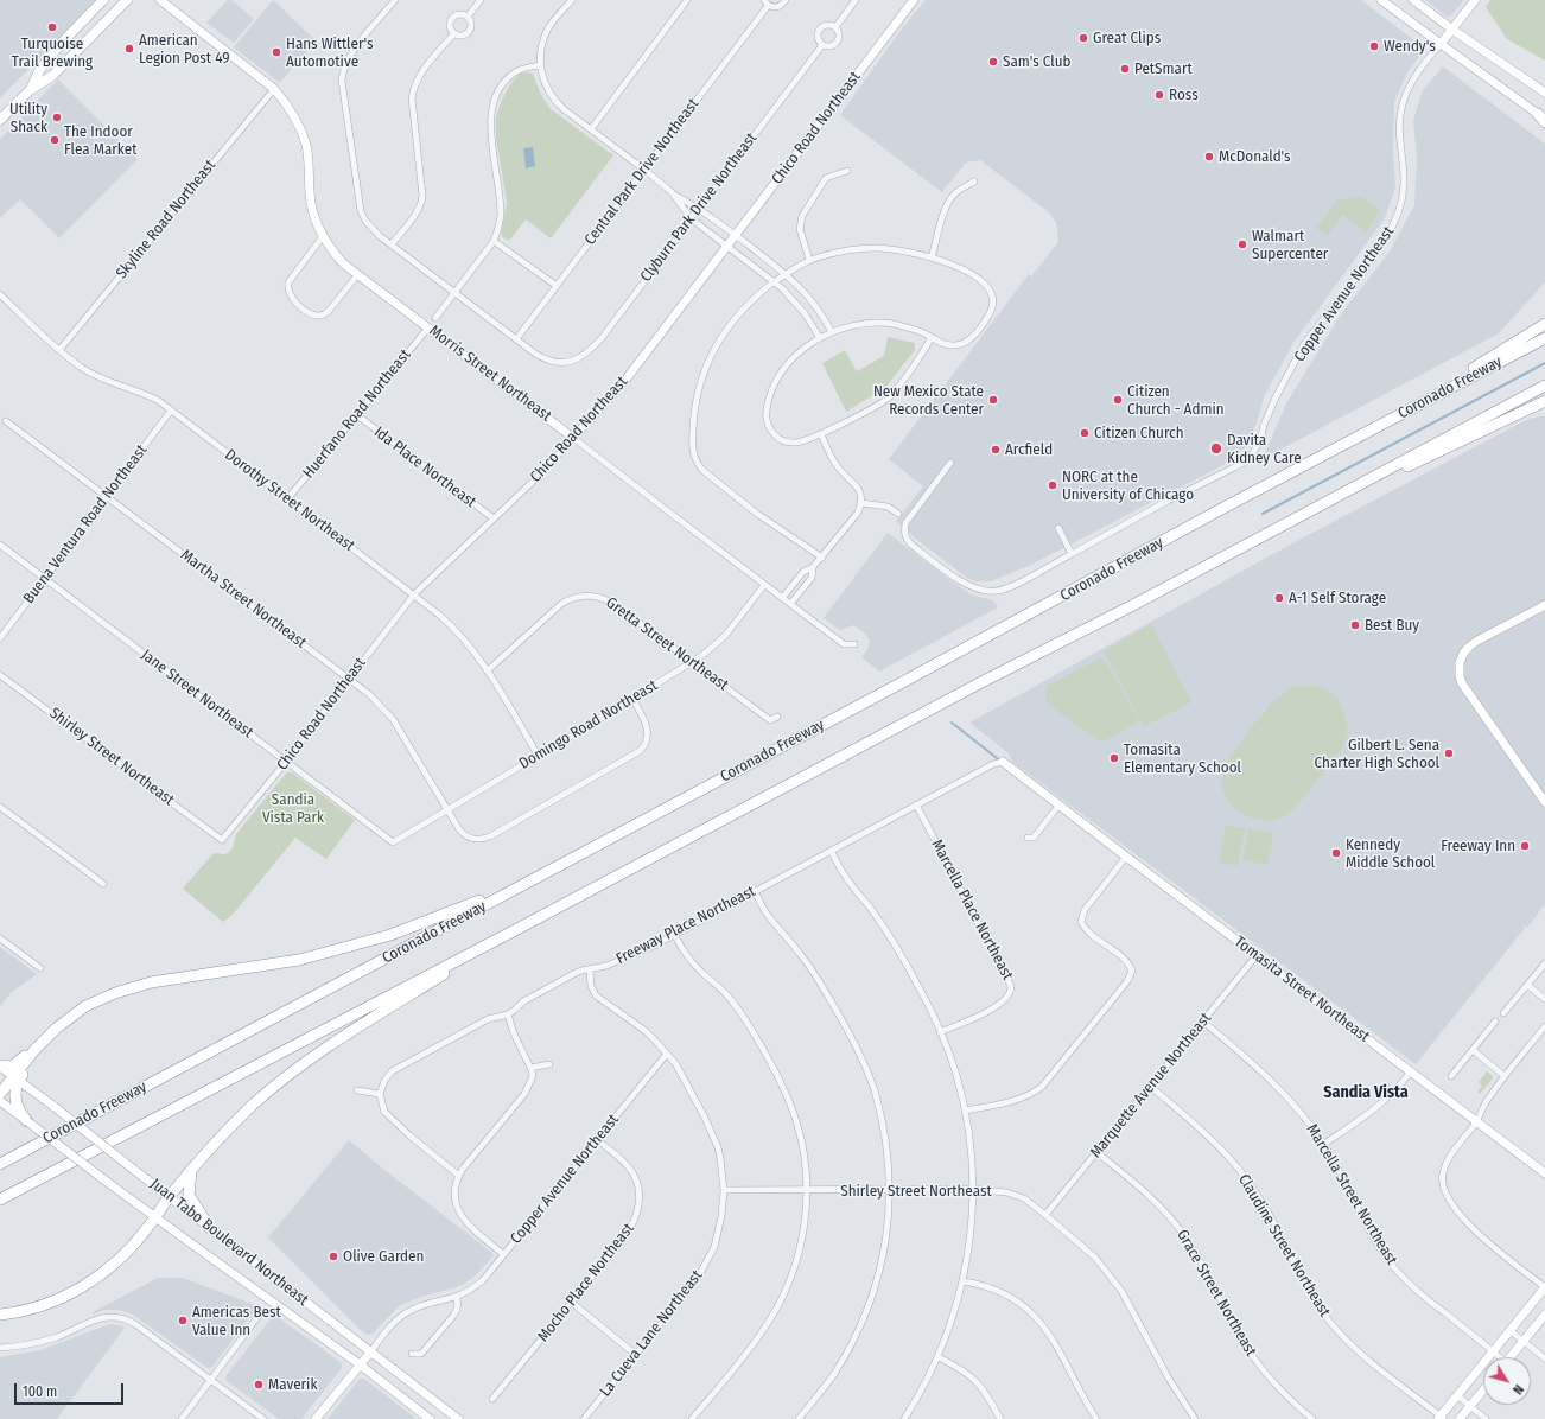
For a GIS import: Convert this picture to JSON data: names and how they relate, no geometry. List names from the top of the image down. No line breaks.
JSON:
{"streets":{"highway":["Coronado Freeway"],"street":["Chico Road Northeast","Central Park Drive Northeast","Clyburn Park Drive Northeast","Skyline Road Northeast","Copper Avenue Northeast","Morris Street Northeast","Huerfano Road Northeast","Ida Place Northeast","Dorothy Street Northeast","Buena Ventura Road Northeast","Martha Street Northeast","Gretta Street Northeast","Jane Street Northeast","Domingo Road Northeast","Shirley Street Northeast","Marcella Place Northeast","Freeway Place Northeast","Tomasita Street Northeast","Marquette Avenue Northeast","Marcella Street Northeast","Juan Tabo Boulevard Northeast","Claudine Street Northeast","Mocho Place Northeast","Grace Street Northeast","La Cueva Lane Northeast"]},"crossings":[["Chico Road Northeast","Morris Street Northeast"],["Chico Road Northeast","Ida Place Northeast"],["Chico Road Northeast","Dorothy Street Northeast"],["Chico Road Northeast","Martha Street Northeast"],["Chico Road Northeast","Jane Street Northeast"],["Chico Road Northeast","Shirley Street Northeast"],["Central Park Drive Northeast","Clyburn Park Drive Northeast"],["Skyline Road Northeast","Morris Street Northeast"],["Skyline Road Northeast","Dorothy Street Northeast"],["Copper Avenue Northeast","Juan Tabo Boulevard Northeast"],["Copper Avenue Northeast","Mocho Place Northeast"],["Morris Street Northeast","Huerfano Road Northeast"],["Morris Street Northeast","Domingo Road Northeast"],["Huerfano Road Northeast","Ida Place Northeast"],["Huerfano Road Northeast","Dorothy Street Northeast"],["Dorothy Street Northeast","Buena Ventura Road Northeast"],["Dorothy Street Northeast","Gretta Street Northeast"],["Dorothy Street Northeast","Domingo Road Northeast"],["Buena Ventura Road Northeast","Martha Street Northeast"],["Buena Ventura Road Northeast","Jane Street Northeast"],["Martha Street Northeast","Domingo Road Northeast"],["Gretta Street Northeast","Domingo Road Northeast"],["Jane Street Northeast","Domingo Road Northeast"],["Shirley Street Northeast","Marquette Avenue Northeast"],["Shirley Street Northeast","La Cueva Lane Northeast"],["Marcella Place Northeast","Freeway Place Northeast"],["Freeway Place Northeast","Tomasita Street Northeast"],["Tomasita Street Northeast","Marquette Avenue Northeast"],["Marquette Avenue Northeast","Marcella Street Northeast"],["Marquette Avenue Northeast","Claudine Street Northeast"],["Marquette Avenue Northeast","Grace Street Northeast"]],"districts":["Sandia Vista"],"parks":["Sandia Vista Park"],"places":["Turquoise Trail Brewing","Great Clips","Wendy's","American Legion Post 49","Hans Wittler's Automotive","Sam's Club","PetSmart","Ross","Utility Shack","The Indoor Flea Market","McDonald's","Walmart Supercenter","New Mexico State Records Center","Citizen Church - Admin","Citizen Church","Davita Kidney Care","Arcfield","NORC at the University of Chicago","A-1 Self Storage","Best Buy","Gilbert L. Sena Charter High School","Tomasita Elementary School","Freeway Inn","Kennedy Middle School","Olive Garden","Americas Best Value Inn","Maverik"],"scale_bar":"100 m","north":"bottom right"}
